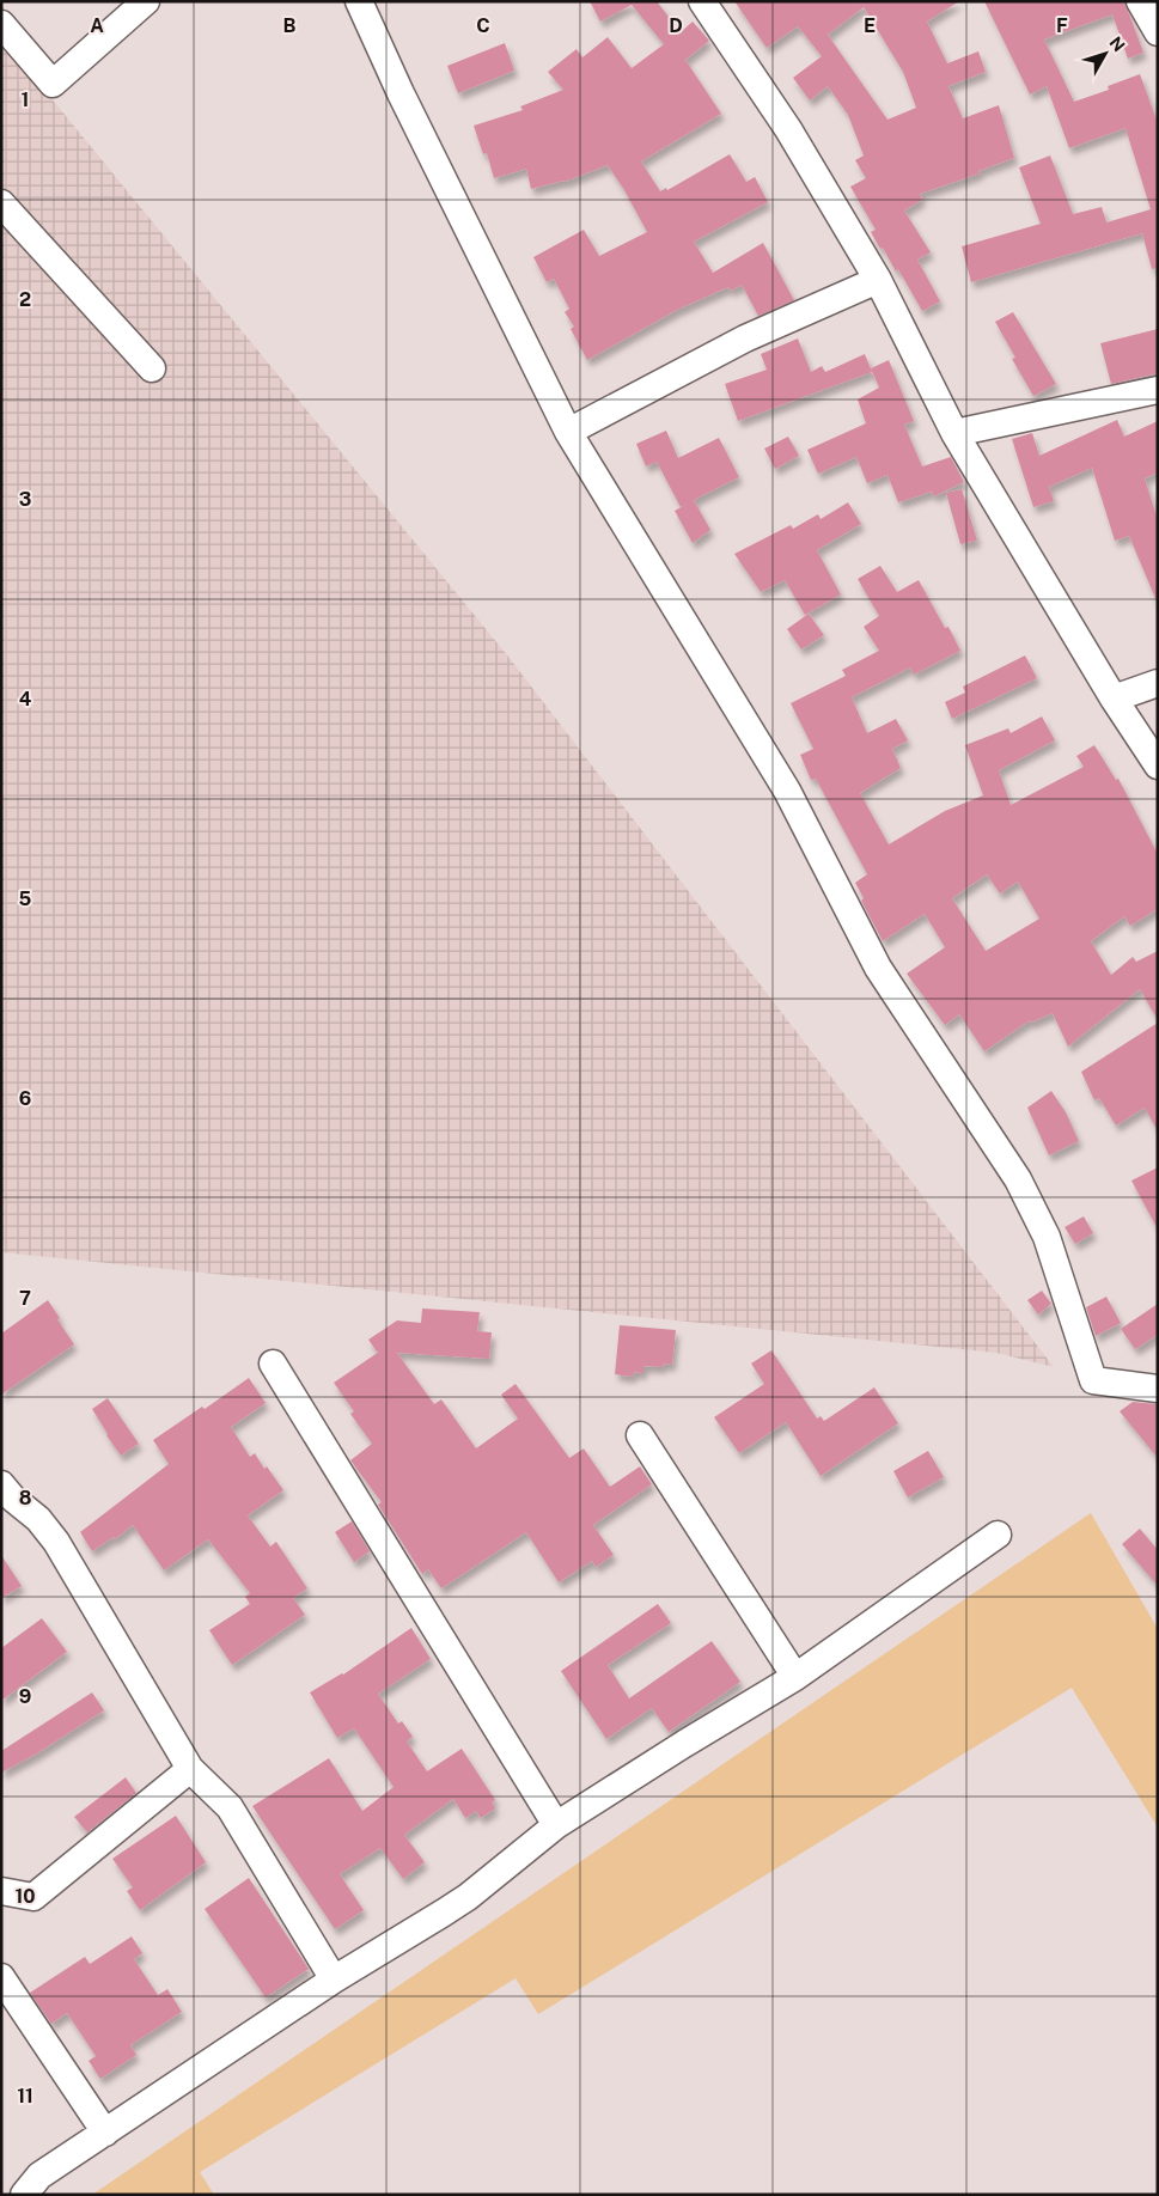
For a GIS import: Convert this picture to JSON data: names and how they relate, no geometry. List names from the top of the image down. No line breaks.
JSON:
{"north":"top right","grid":{"columns":["A","B","C","D","E","F"],"rows":["1","2","3","4","5","6","7","8","9","10","11"]}}
